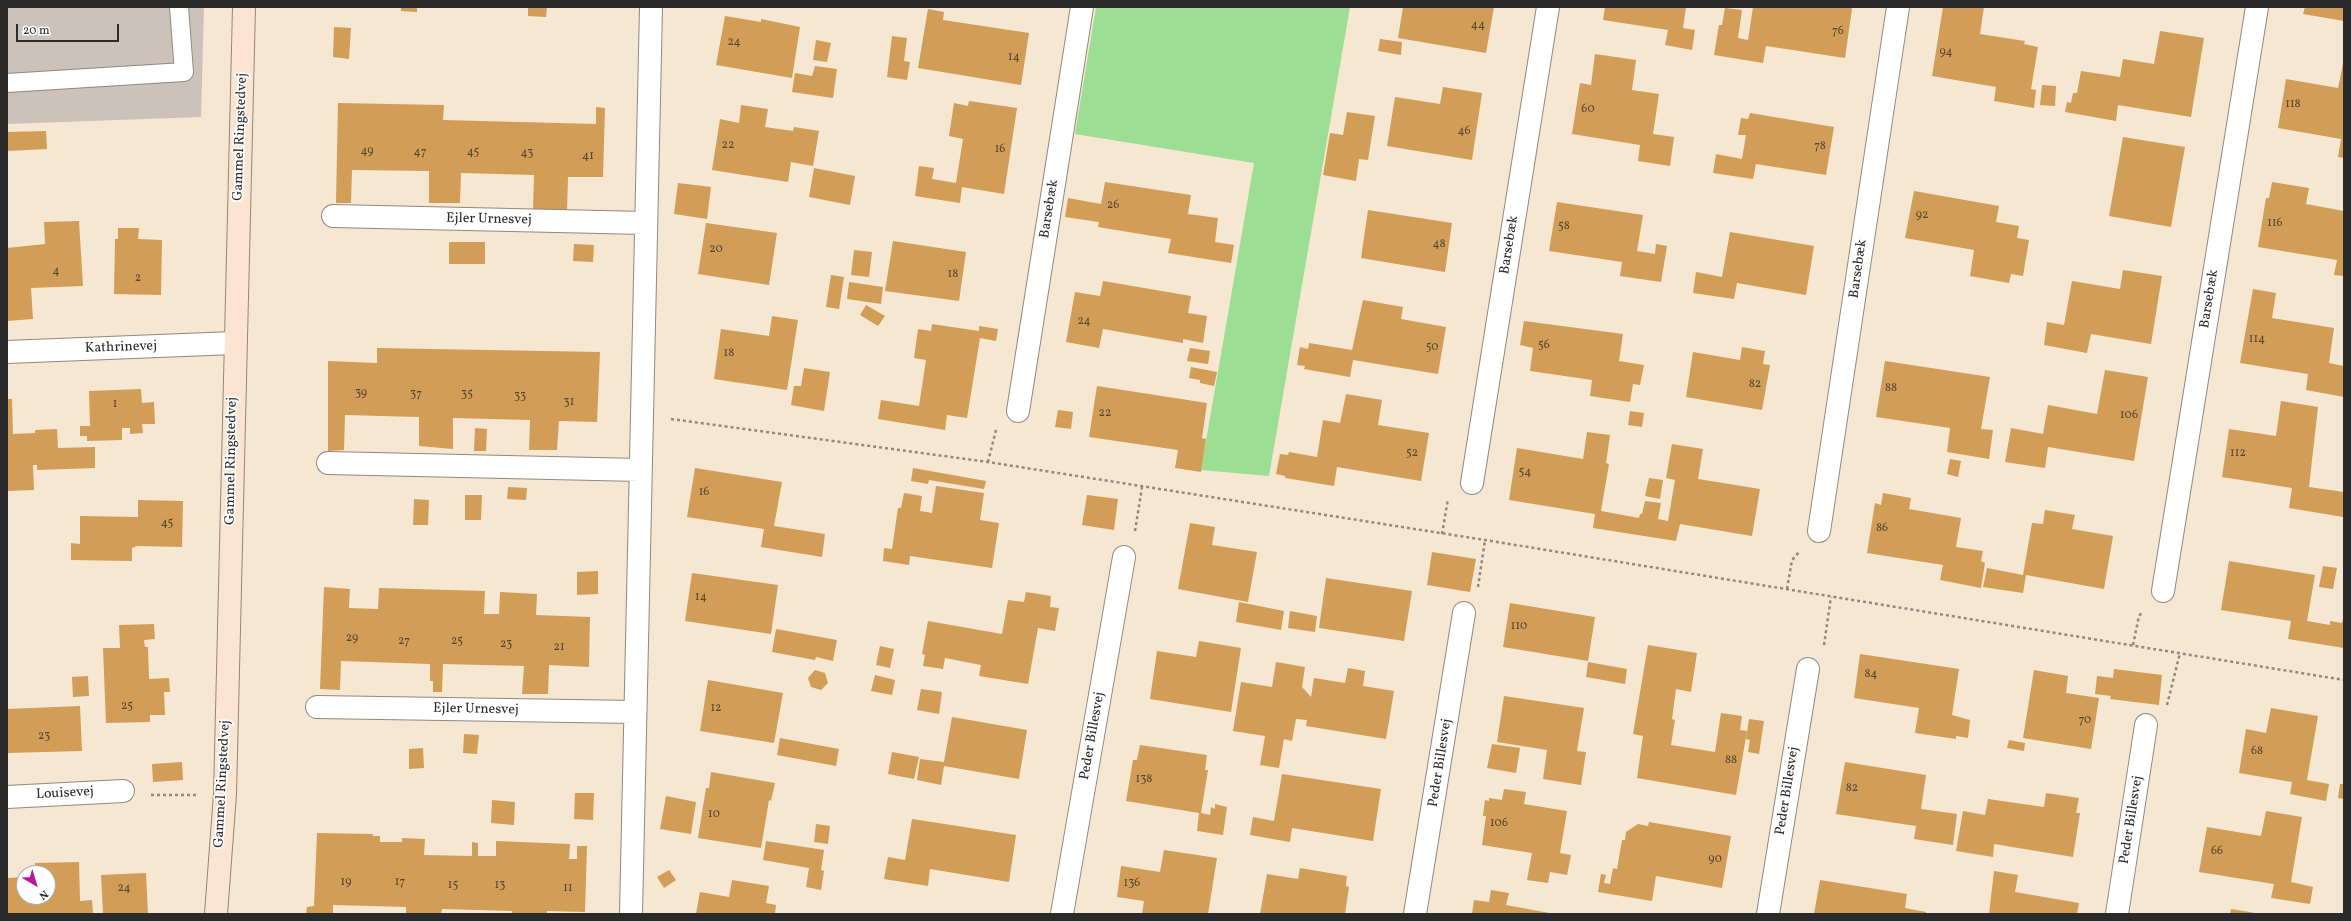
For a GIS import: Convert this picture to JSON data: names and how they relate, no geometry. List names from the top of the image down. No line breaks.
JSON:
{"streets":{"street":["Gammel Ringstedvej","Barsebæk","Ejler Urnesvej","Kathrinevej","Peder Billesvej","Louisevej"]},"crossings":[["Gammel Ringstedvej","Kathrinevej"]],"house_numbers":["44","76","24","94","14","118","60","46","22","78","16","49","47","45","43","41","26","92","116","58","48","20","4","18","2","24","114","56","50","18","82","88","39","37","35","33","31","1","22","106","52","112","54","16","45","86","14","110","29","27","25","23","21","84","25","12","70","23","68","88","138","82","10","106","66","90","19","17","136","15","13","24","11"],"scale_bar":"20 m","north":"bottom right"}
